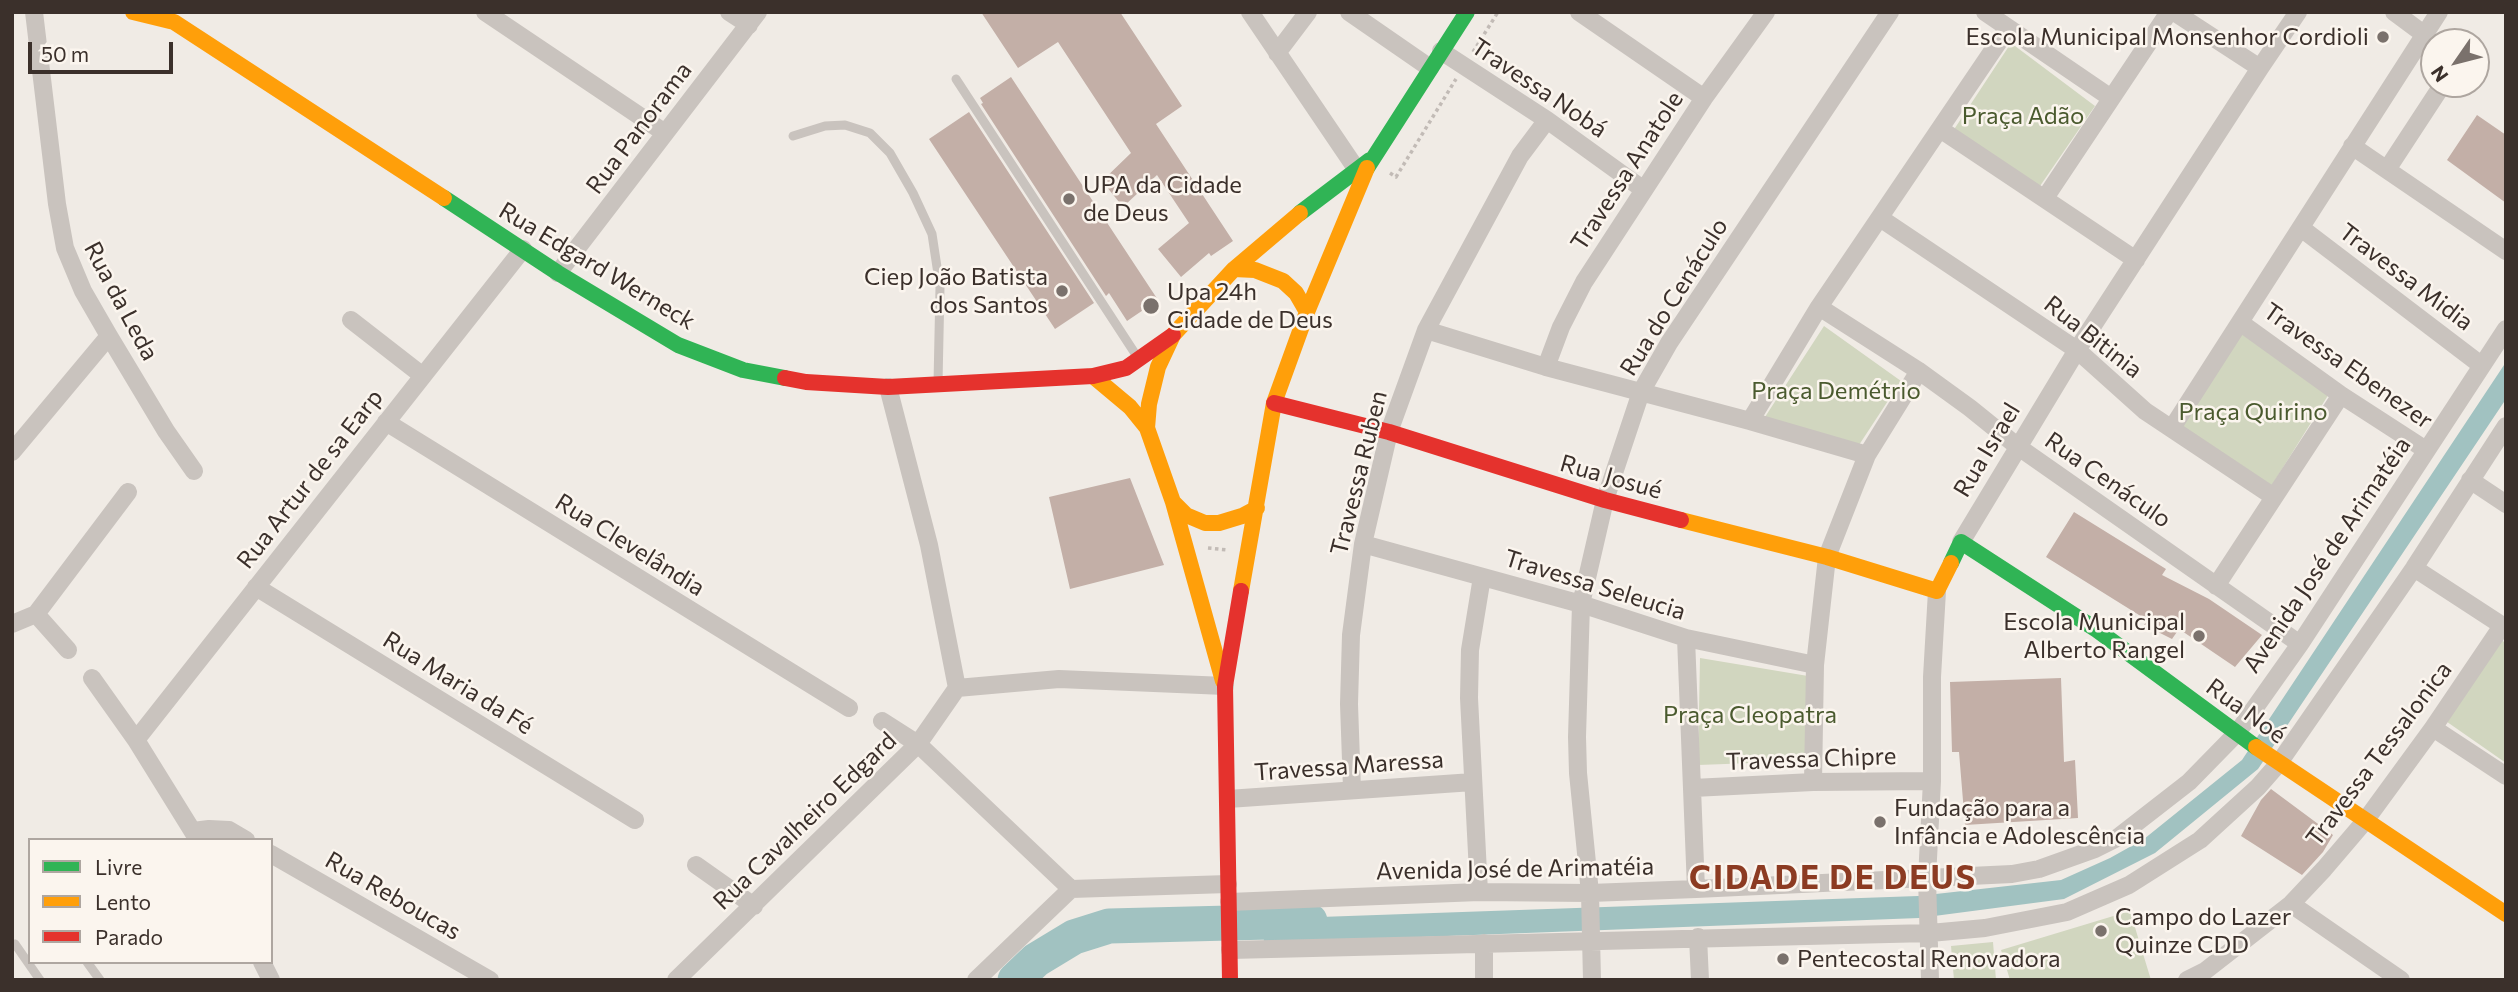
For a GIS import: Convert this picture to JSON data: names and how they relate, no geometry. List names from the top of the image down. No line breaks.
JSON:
{"streets":{"street":["Travessa Nobá","Rua Panorama","Travessa Anatole","Rua Edgard Werneck","Travessa Midia","Rua do Cenáculo","Rua da Leda","Rua Bitinia","Travessa Ebenezer","Rua Israel","Travessa Ruben","Rua Josué","Rua Artur de sa Earp","Rua Cenáculo","Rua Clevelândia","Avenida José de Arimatéia","Travessa Seleucia","Rua Maria da Fé","Rua Noé","Travessa Tessalonica","Travessa Chipre","Travessa Maressa","Rua Cavalheiro Edgard","Rua Reboucas"]},"crossings":[["Travessa Nobá","Travessa Anatole"],["Travessa Nobá","Travessa Ruben"],["Rua Panorama","Rua Edgard Werneck"],["Rua Edgard Werneck","Rua Artur de sa Earp"],["Travessa Midia","Avenida José de Arimatéia"],["Rua do Cenáculo","Rua Josué"],["Rua do Cenáculo","Avenida José de Arimatéia"],["Rua do Cenáculo","Travessa Seleucia"],["Rua Bitinia","Rua Israel"],["Travessa Ebenezer","Avenida José de Arimatéia"],["Rua Israel","Rua Josué"],["Rua Israel","Rua Cenáculo"],["Rua Israel","Avenida José de Arimatéia"],["Rua Israel","Rua Noé"],["Rua Israel","Travessa Chipre"],["Travessa Ruben","Rua Josué"],["Travessa Ruben","Travessa Seleucia"],["Travessa Ruben","Travessa Maressa"],["Rua Artur de sa Earp","Rua Clevelândia"],["Rua Artur de sa Earp","Rua Maria da Fé"],["Rua Cenáculo","Avenida José de Arimatéia"],["Avenida José de Arimatéia","Rua Noé"],["Rua Noé","Travessa Tessalonica"]],"districts":["CIDADE DE DEUS"],"parks":["Praça Adão","Praça Demétrio","Praça Quirino","Praça Cleopatra"],"places":["Escola Municipal Monsenhor Cordioli","UPA da Cidade de Deus","Ciep João Batista dos Santos","Upa 24h Cidade de Deus","Escola Municipal Alberto Rangel","Fundação para a Infância e Adolescência","Campo do Lazer Quinze CDD","Pentecostal Renovadora"],"legend":["Livre","Lento","Parado"],"scale_bar":"50 m","north":"bottom left"}
